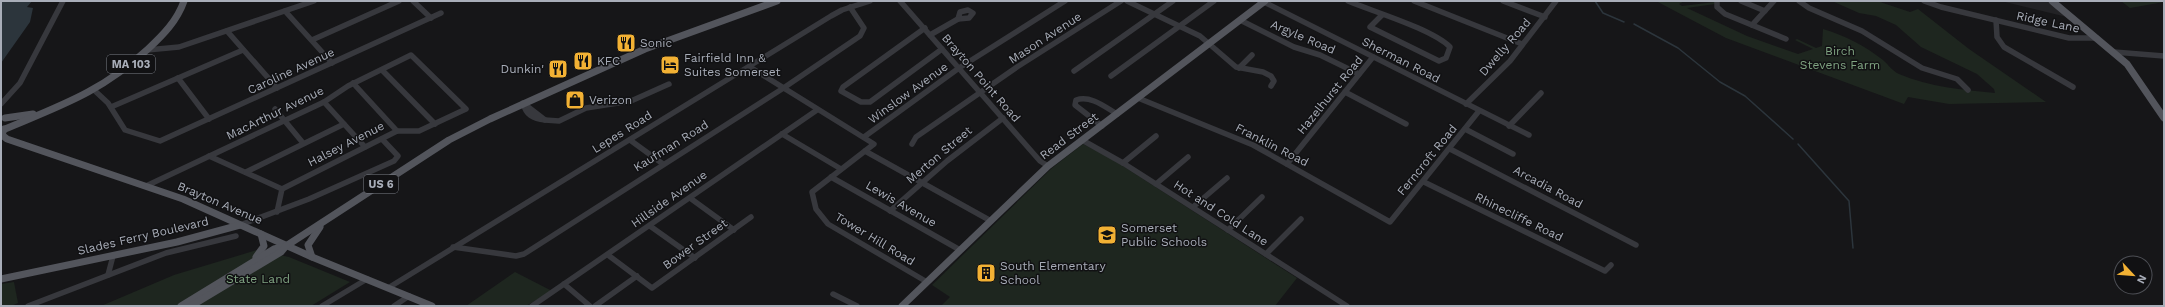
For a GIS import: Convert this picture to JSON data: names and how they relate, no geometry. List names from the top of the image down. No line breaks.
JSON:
{"streets":{"main road":["MA 103","Read Street","US 6","Brayton Avenue","Slades Ferry Boulevard"],"street":["Ridge Lane","Argyle Road","Mason Avenue","Dwelly Road","Sherman Road","Caroline Avenue","Brayton Point Road","Winslow Avenue","Hazelhurst Road","MacArthur Avenue","Lepes Road","Halsey Avenue","Franklin Road","Kaufman Road","Merton Street","Ferncroft Road","Arcadia Road","Hillside Avenue","Lewis Avenue","Hot and Cold Lane","Rhinecliffe Road","Tower Hill Road","Bower Street"]},"crossings":[["Argyle Road","Hazelhurst Road"],["Argyle Road","Read Street"],["Mason Avenue","Brayton Point Road"],["Dwelly Road","Sherman Road"],["Sherman Road","Hazelhurst Road"],["Sherman Road","Read Street"],["Sherman Road","Ferncroft Road"],["MA 103","Brayton Avenue"],["Brayton Point Road","Winslow Avenue"],["Brayton Point Road","Read Street"],["Brayton Point Road","Merton Street"],["Hazelhurst Road","Franklin Road"],["MacArthur Avenue","Halsey Avenue"],["MacArthur Avenue","Brayton Avenue"],["Lepes Road","Kaufman Road"],["Lepes Road","Brayton Avenue"],["Read Street","Franklin Road"],["Read Street","Lewis Avenue"],["Read Street","Hot and Cold Lane"],["Read Street","Tower Hill Road"],["Halsey Avenue","Slades Ferry Boulevard"],["Franklin Road","Ferncroft Road"],["Merton Street","Lewis Avenue"],["Ferncroft Road","Arcadia Road"],["Ferncroft Road","Rhinecliffe Road"],["US 6","Brayton Avenue"],["Brayton Avenue","Slades Ferry Boulevard"],["Lewis Avenue","Tower Hill Road"]],"parks":["Birch Stevens Farm","State Land"],"places":{"restaurant":["Sonic","KFC","Dunkin'"],"hotel":["Fairfield Inn & Suites Somerset"],"shop":["Verizon"],"school or university":["Somerset Public Schools"],"building":["South Elementary School"]},"north":"bottom right"}
